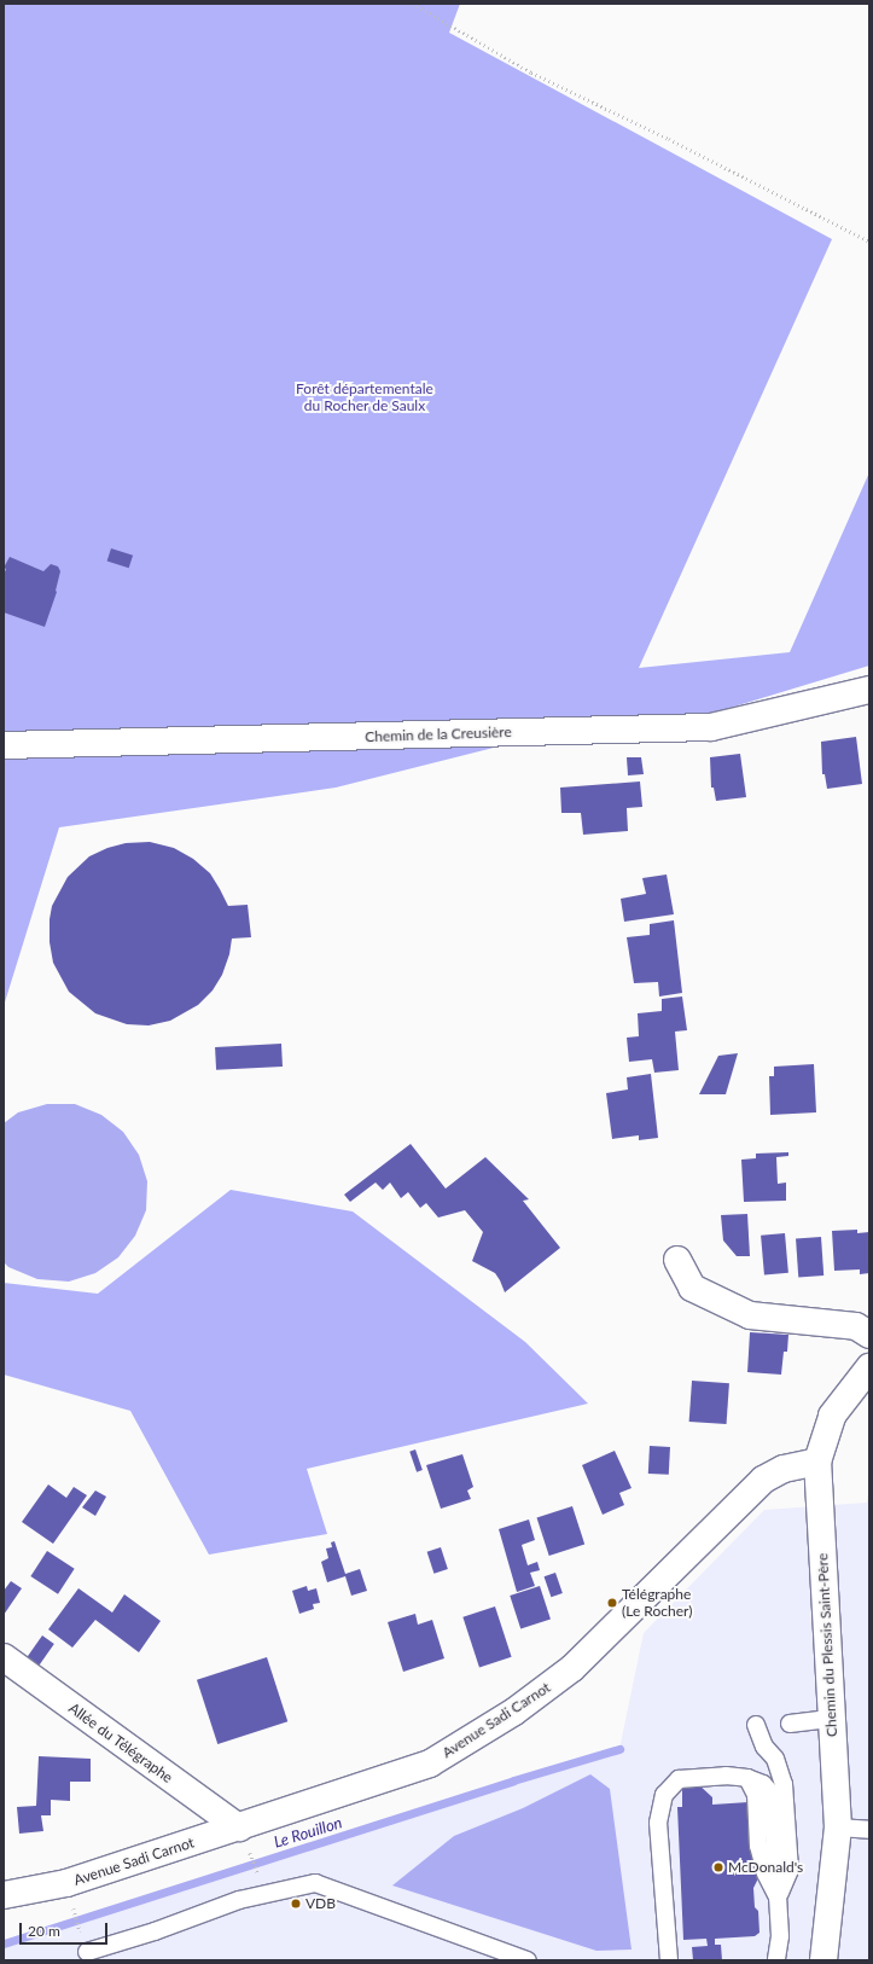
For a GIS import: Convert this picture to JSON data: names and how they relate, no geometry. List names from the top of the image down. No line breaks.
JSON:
{"streets":{"street":["Chemin de la Creusière","Chemin du Plessis Saint-Père","Avenue Sadi Carnot","Allée du Télégraphe"]},"crossings":[["Chemin du Plessis Saint-Père","Avenue Sadi Carnot"],["Avenue Sadi Carnot","Allée du Télégraphe"]],"water":["Le Rouillon"],"parks":["Forêt départementale du Rocher de Saulx"],"places":["Télégraphe (Le Rocher)","McDonald's","VDB"],"scale_bar":"20 m"}
